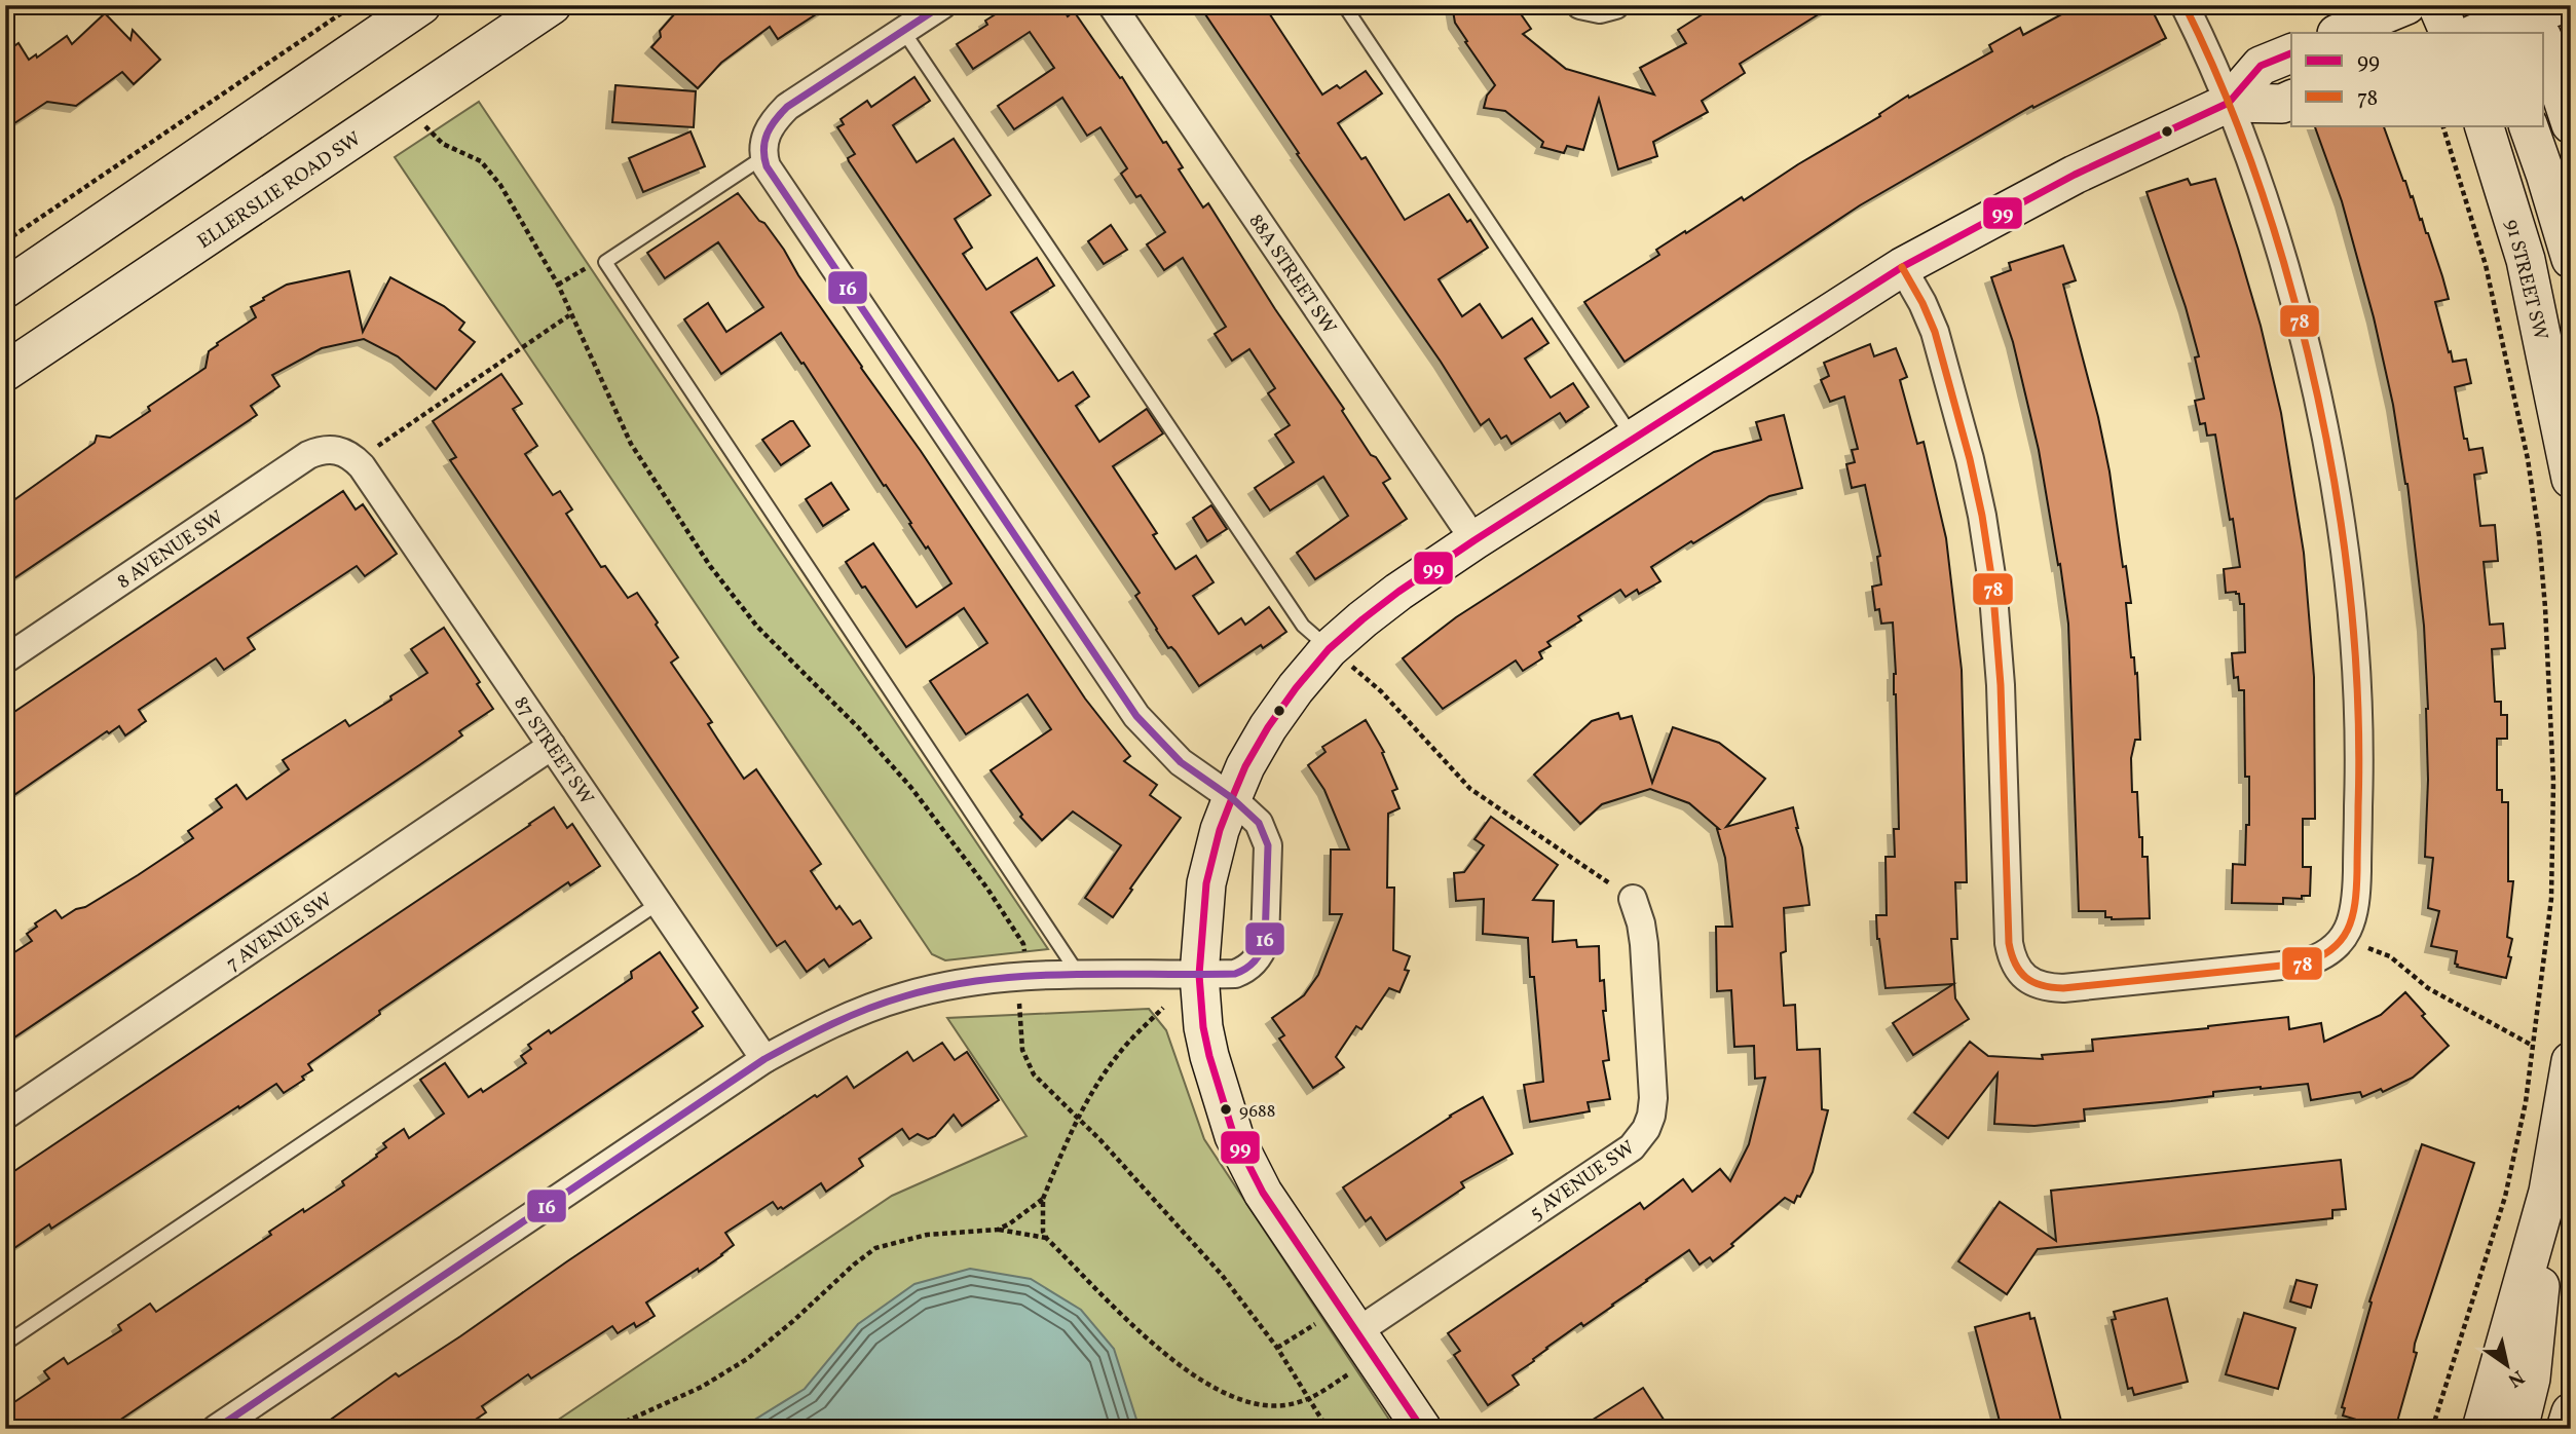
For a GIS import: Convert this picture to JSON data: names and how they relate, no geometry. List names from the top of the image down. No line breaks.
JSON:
{"streets":{"main road":["ELLERSLIE ROAD SW","91 STREET SW"],"street":["88A STREET SW","8 AVENUE SW","87 STREET SW","7 AVENUE SW","5 AVENUE SW"]},"crossings":[["8 AVENUE SW","87 STREET SW"],["87 STREET SW","7 AVENUE SW"]],"places":["9688"],"lines":["transit line 78","transit line 16","transit line 99"],"legend":["99","78"],"north":"bottom right"}
